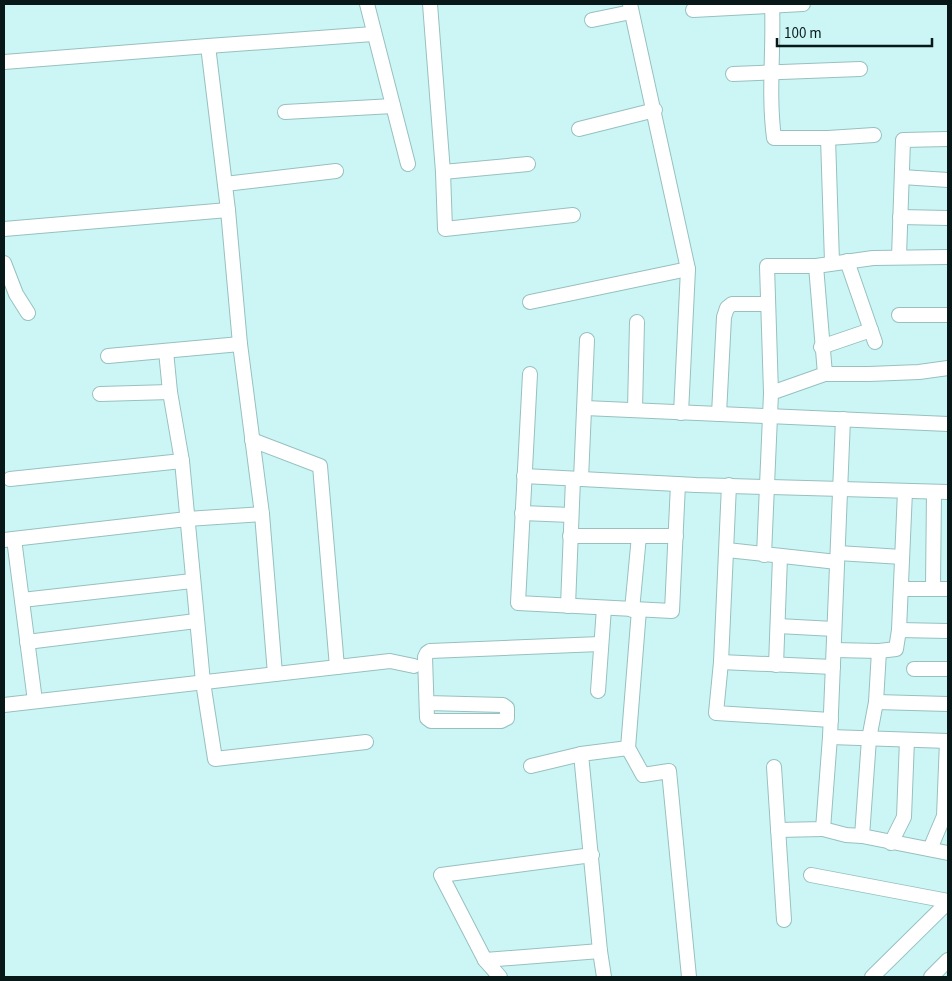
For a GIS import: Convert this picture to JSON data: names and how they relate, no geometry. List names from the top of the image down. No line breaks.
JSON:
{"scale_bar":"100 m"}
